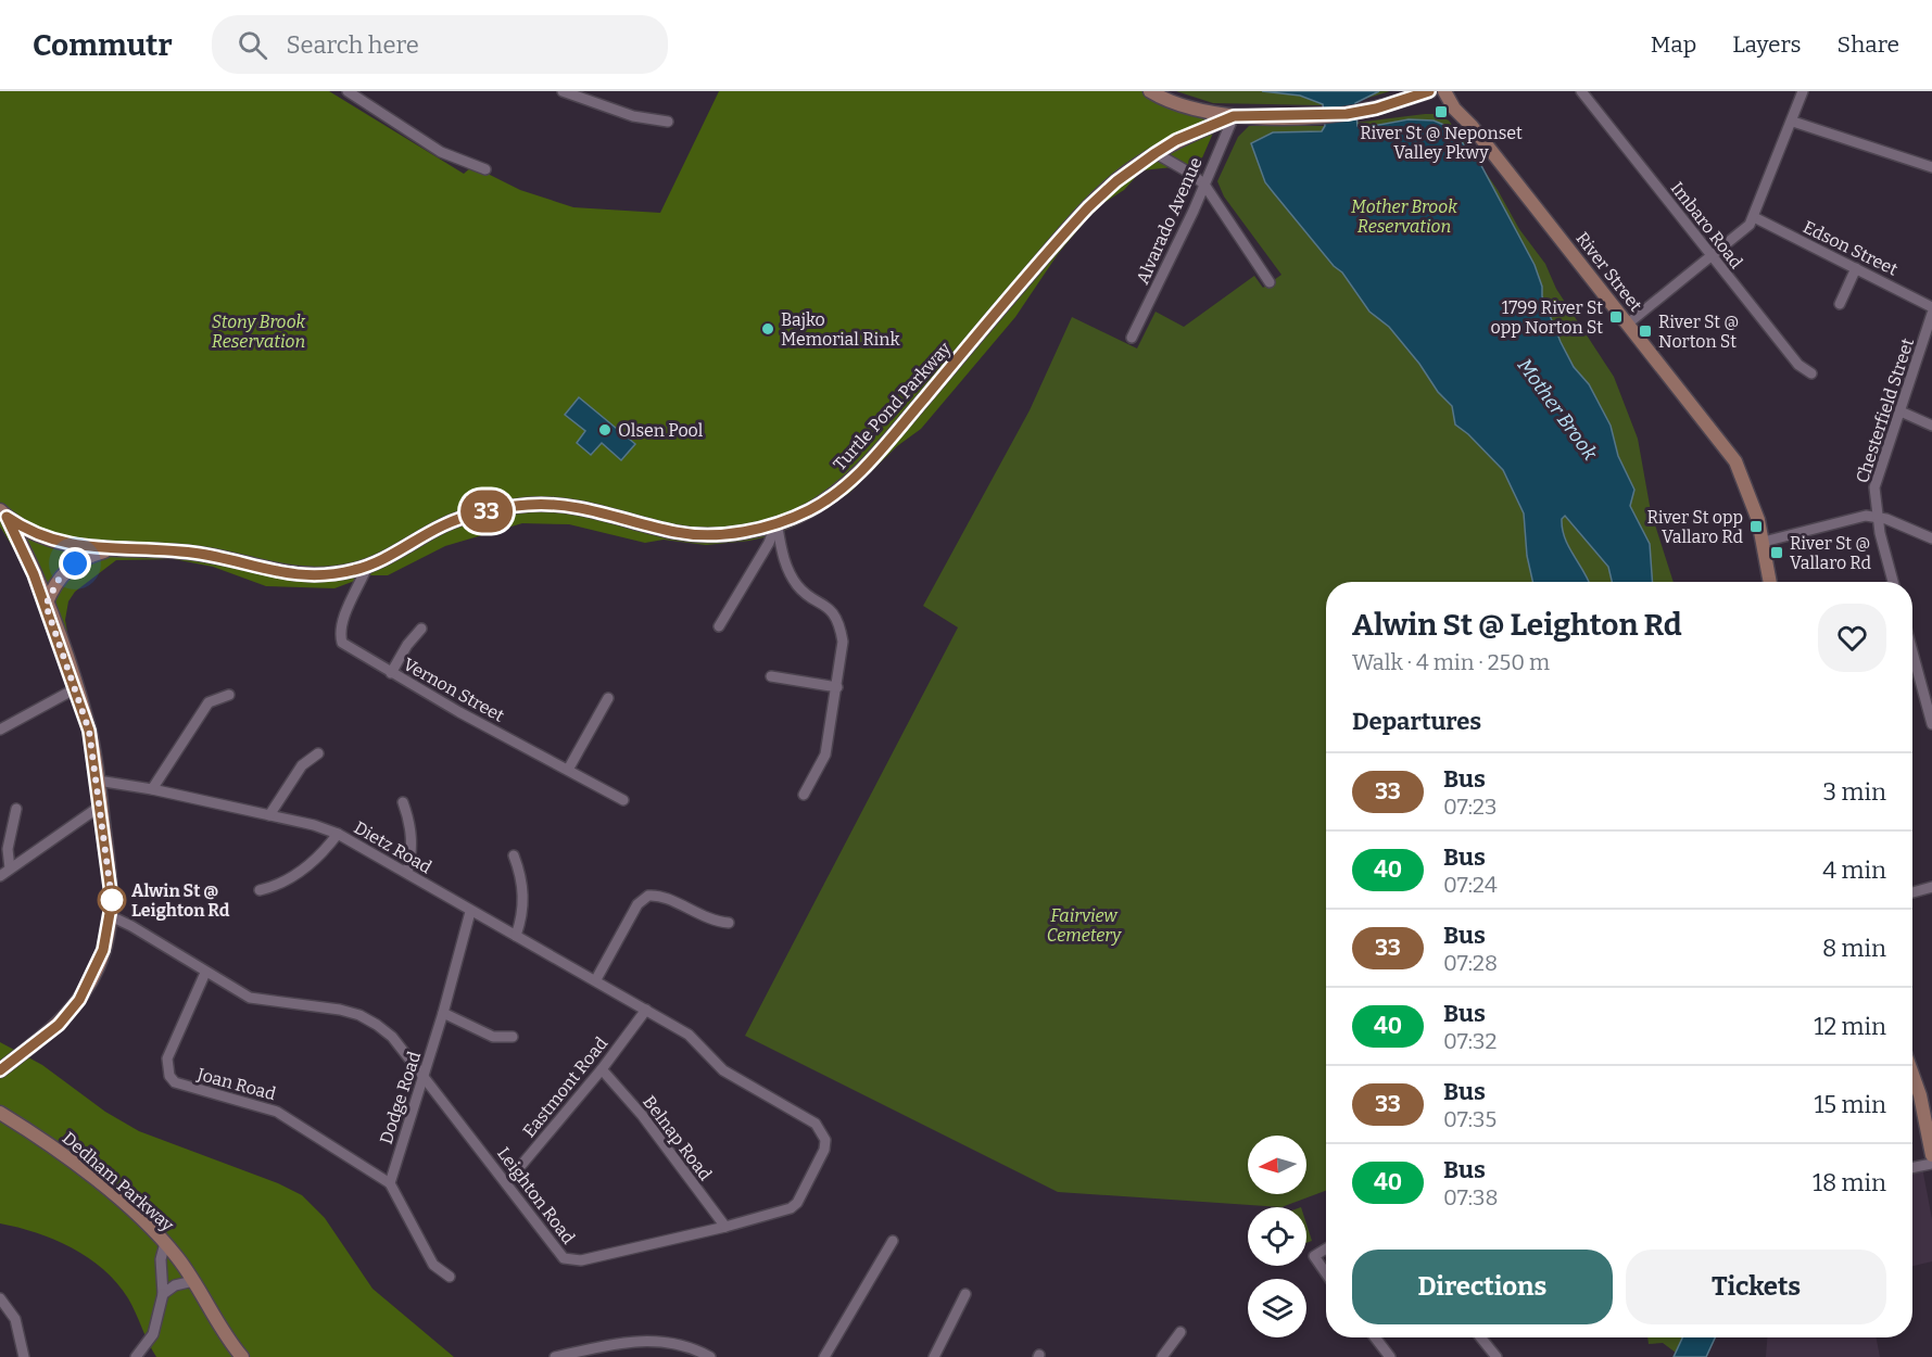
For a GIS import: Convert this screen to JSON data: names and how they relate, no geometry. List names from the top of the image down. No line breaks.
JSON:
{"streets":{"main road":["River Street","Turtle Pond Parkway","Dedham Parkway"],"street":["Alvarado Avenue","Imbaro Road","Edson Street","Chesterfield Street","Vernon Street","Dietz Road","Joan Road","Eastmont Road","Dodge Road","Belnap Road","Leighton Road"]},"crossings":[["Alvarado Avenue","Turtle Pond Parkway"],["Turtle Pond Parkway","Vernon Street"],["Dietz Road","Eastmont Road"],["Dietz Road","Dodge Road"],["Dietz Road","Leighton Road"],["Joan Road","Dodge Road"],["Joan Road","Leighton Road"],["Eastmont Road","Belnap Road"],["Eastmont Road","Leighton Road"],["Dodge Road","Leighton Road"],["Belnap Road","Leighton Road"]],"water":["Mother Brook"],"parks":["Mother Brook Reservation","Stony Brook Reservation","Fairview Cemetery"],"places":{"transit":["River St @ Neponset Valley Pkwy","1799 River St opp Norton St","River St @ Norton St","River St opp Vallaro Rd","River St @ Vallaro Rd"],"other":["Bajko Memorial Rink","Olsen Pool","Alwin St @ Leighton Rd"]},"lines":["bus line 33"],"north":"left","page":{"header":"Commutr","search":"Search here","nav":["Map","Layers","Share"],"on_map":"33","heading":[["Alwin St @ Leighton Rd","Walk · 4 min · 250 m"],"Departures"],"list":[{"mark":"33","name":"Bus","note":"07:23","value":"3 min"},{"mark":"40","name":"Bus","note":"07:24","value":"4 min"},{"mark":"33","name":"Bus","note":"07:28","value":"8 min"},{"mark":"40","name":"Bus","note":"07:32","value":"12 min"},{"mark":"33","name":"Bus","note":"07:35","value":"15 min"},{"mark":"40","name":"Bus","note":"07:38","value":"18 min"}],"buttons":["Directions","Tickets"]}}
